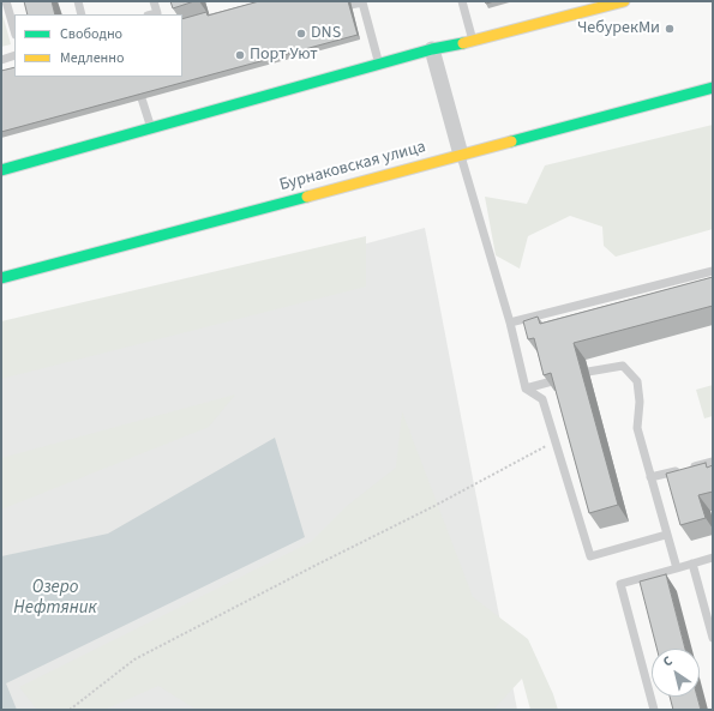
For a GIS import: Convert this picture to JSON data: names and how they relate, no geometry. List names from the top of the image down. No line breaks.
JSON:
{"streets":{"main road":["Бурнаковская улица"]},"water":["Озеро Нефтяник"],"places":["ЧебурекМи","DNS","Порт Уют"],"legend":["Свободно","Медленно"],"north":"top left"}
